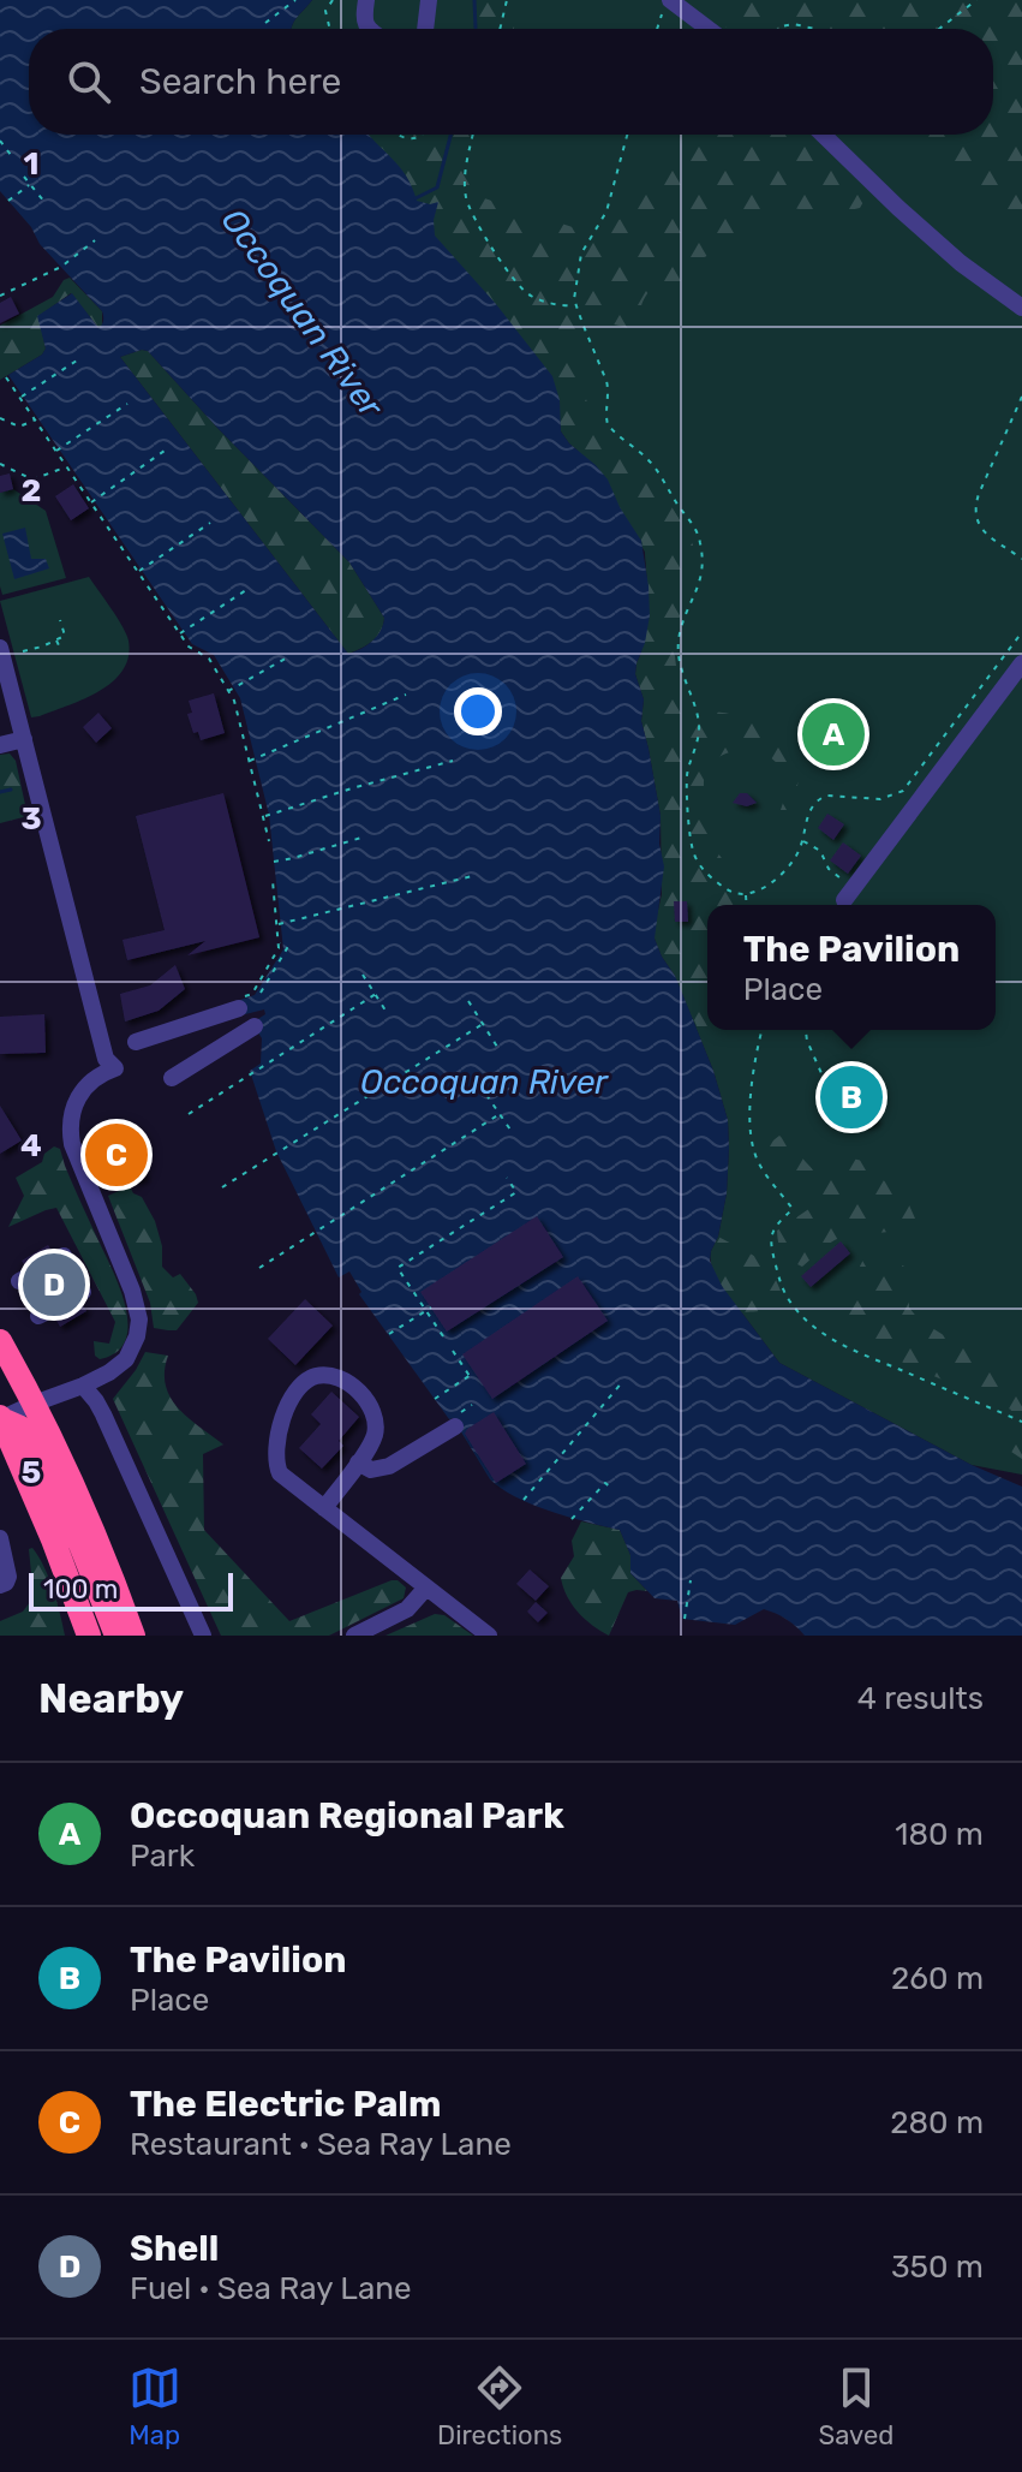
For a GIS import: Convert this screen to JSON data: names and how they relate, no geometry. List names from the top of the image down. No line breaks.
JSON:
{"water":["Occoquan River"],"scale_bar":"100 m","page":{"search":"Search here","pins":["A","B","C","D"],"popup":["The Pavilion","Place"],"scale":"100 m","heading":["Nearby","4 results"],"list":[{"mark":"A","name":"Occoquan Regional Park","note":"Park","value":"180 m"},{"mark":"B","name":"The Pavilion","note":"Place","value":"260 m"},{"mark":"C","name":"The Electric Palm","note":"Restaurant · Sea Ray Lane","value":"280 m"},{"mark":"D","name":"Shell","note":"Fuel · Sea Ray Lane","value":"350 m"}],"nav":["Map","Directions","Saved"]},"grid":{"rows":["1","2","3","4","5"]}}
